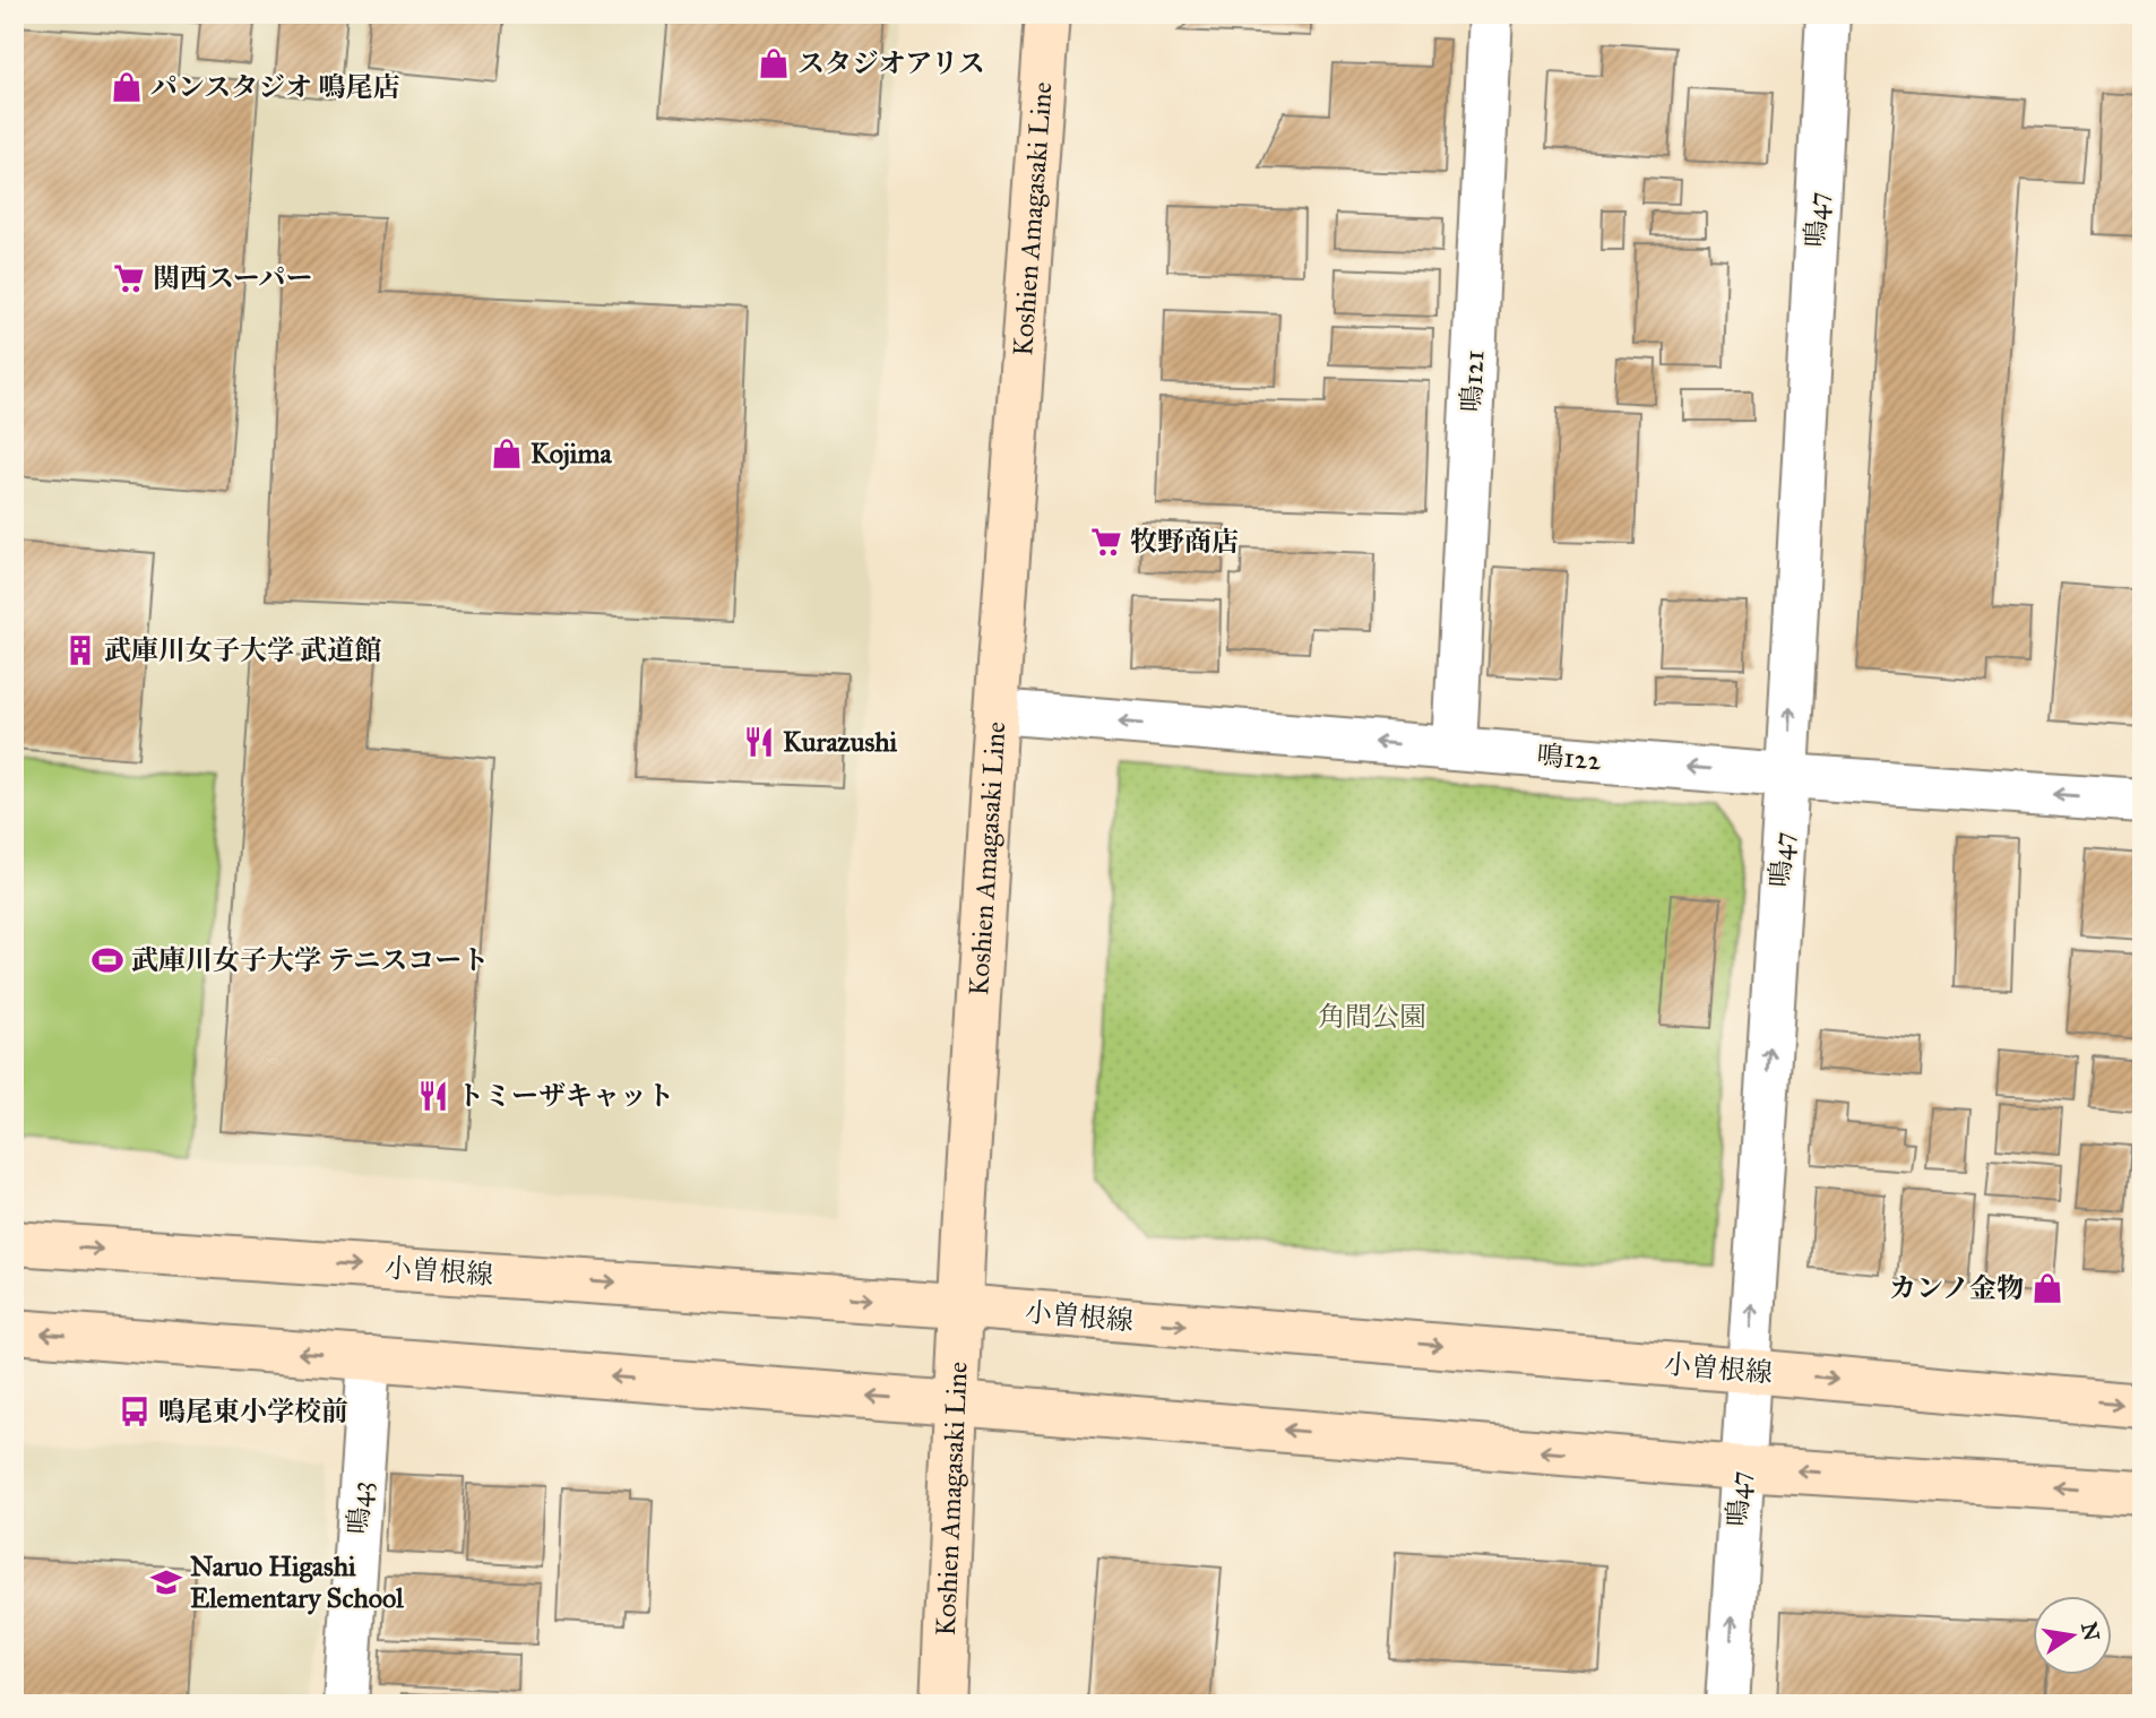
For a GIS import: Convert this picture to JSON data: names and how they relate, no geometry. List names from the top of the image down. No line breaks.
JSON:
{"streets":{"street":["Koshien Amagasaki Line","鳴47","鳴121","鳴122","小曽根線","鳴43"]},"crossings":[["Koshien Amagasaki Line","鳴122"],["Koshien Amagasaki Line","小曽根線"],["鳴47","鳴122"],["鳴47","小曽根線"],["鳴121","鳴122"]],"one_way":["鳴47","鳴122"],"parks":["角間公園"],"places":{"shop":["スタジオアリス","パンスタジオ 鳴尾店","Kojima","カンノ金物"],"supermarket":["関西スーパー","牧野商店"],"building":["武庫川女子大学 武道館"],"restaurant":["Kurazushi","トミーザキャット"],"sports":["武庫川女子大学 テニスコート"],"bus stop":["鳴尾東小学校前"],"school or university":["Naruo Higashi Elementary School"]},"north":"right"}
